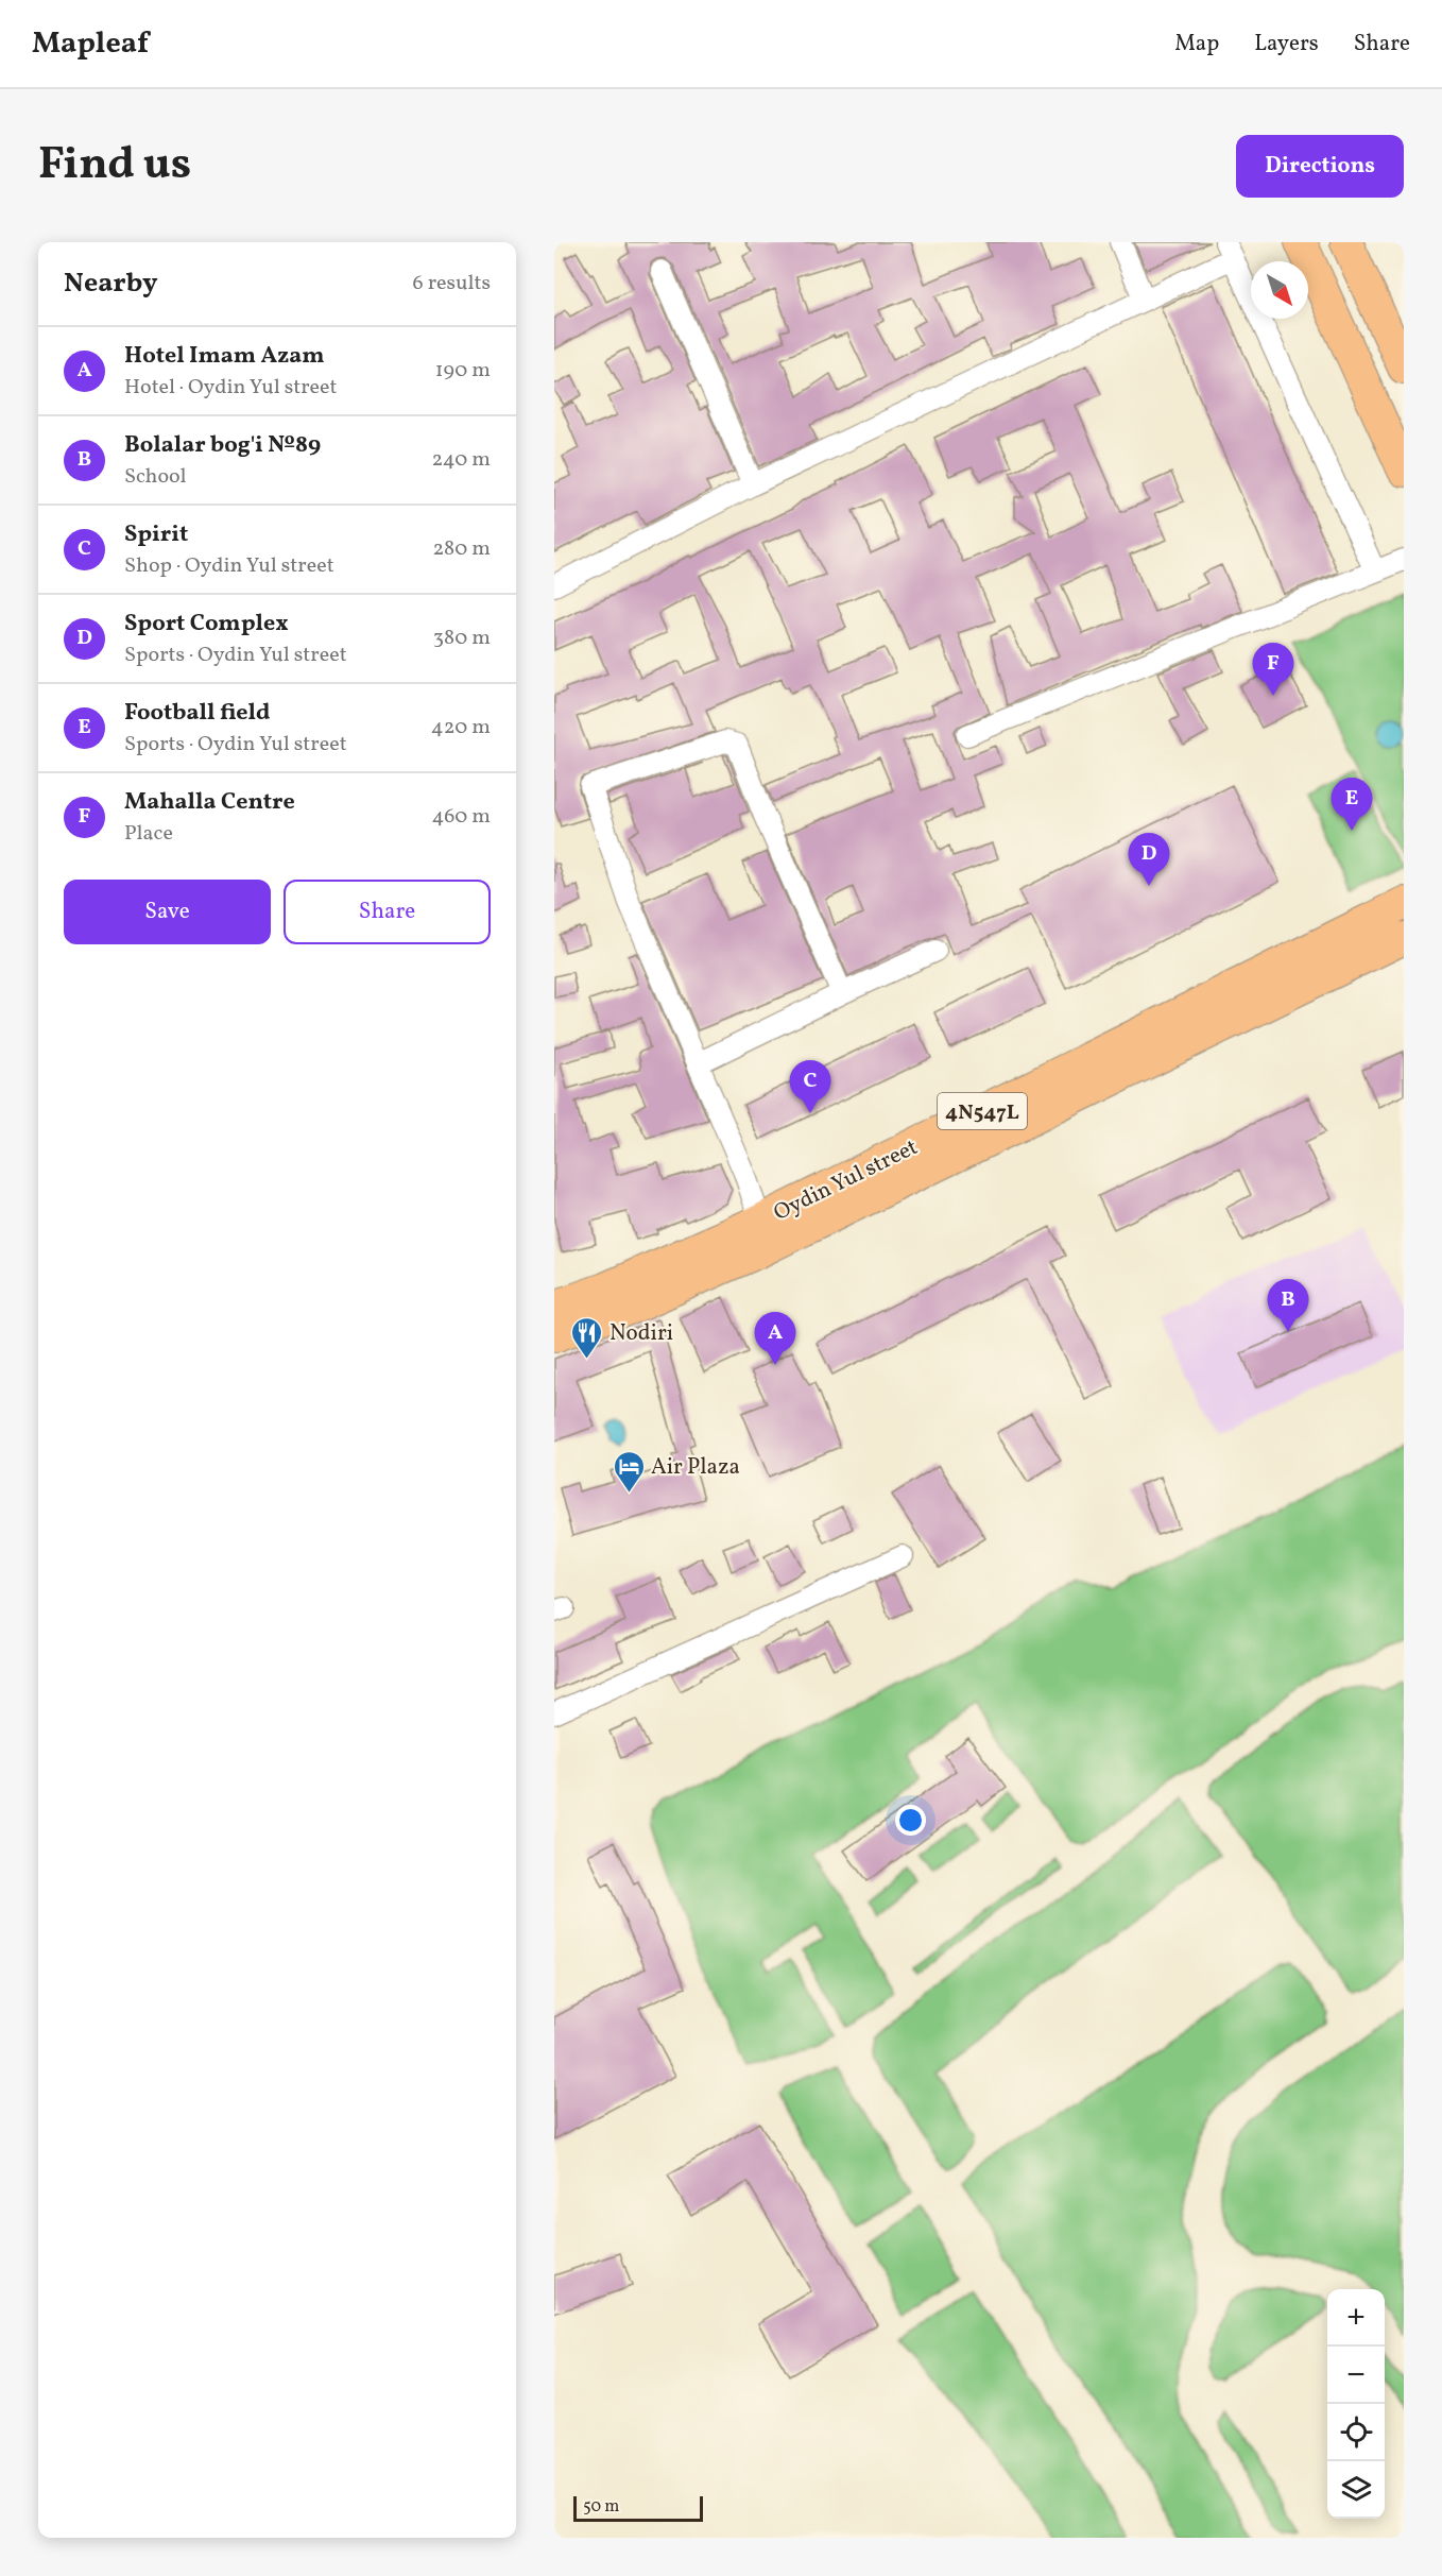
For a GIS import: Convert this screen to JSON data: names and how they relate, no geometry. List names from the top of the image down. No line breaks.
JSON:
{"streets":{"main road":["4N547L","Oydin Yul street"]},"places":{"restaurant":["Nodiri"],"hotel":["Air Plaza"]},"scale_bar":"50 m","north":"bottom right","page":{"header":"Mapleaf","nav":["Map","Layers","Share"],"title":"Find us","buttons":["Directions",["Save","Share"]],"heading":["Nearby","6 results"],"list":[{"mark":"A","name":"Hotel Imam Azam","note":"Hotel · Oydin Yul street","value":"190 m"},{"mark":"B","name":"Bolalar bog'i №89","note":"School","value":"240 m"},{"mark":"C","name":"Spirit","note":"Shop · Oydin Yul street","value":"280 m"},{"mark":"D","name":"Sport Complex","note":"Sports · Oydin Yul street","value":"380 m"},{"mark":"E","name":"Football field","note":"Sports · Oydin Yul street","value":"420 m"},{"mark":"F","name":"Mahalla Centre","note":"Place","value":"460 m"}],"pins":["F","E","D","C","B","A"],"map_buttons":["+","−"],"scale":"50 m"}}
